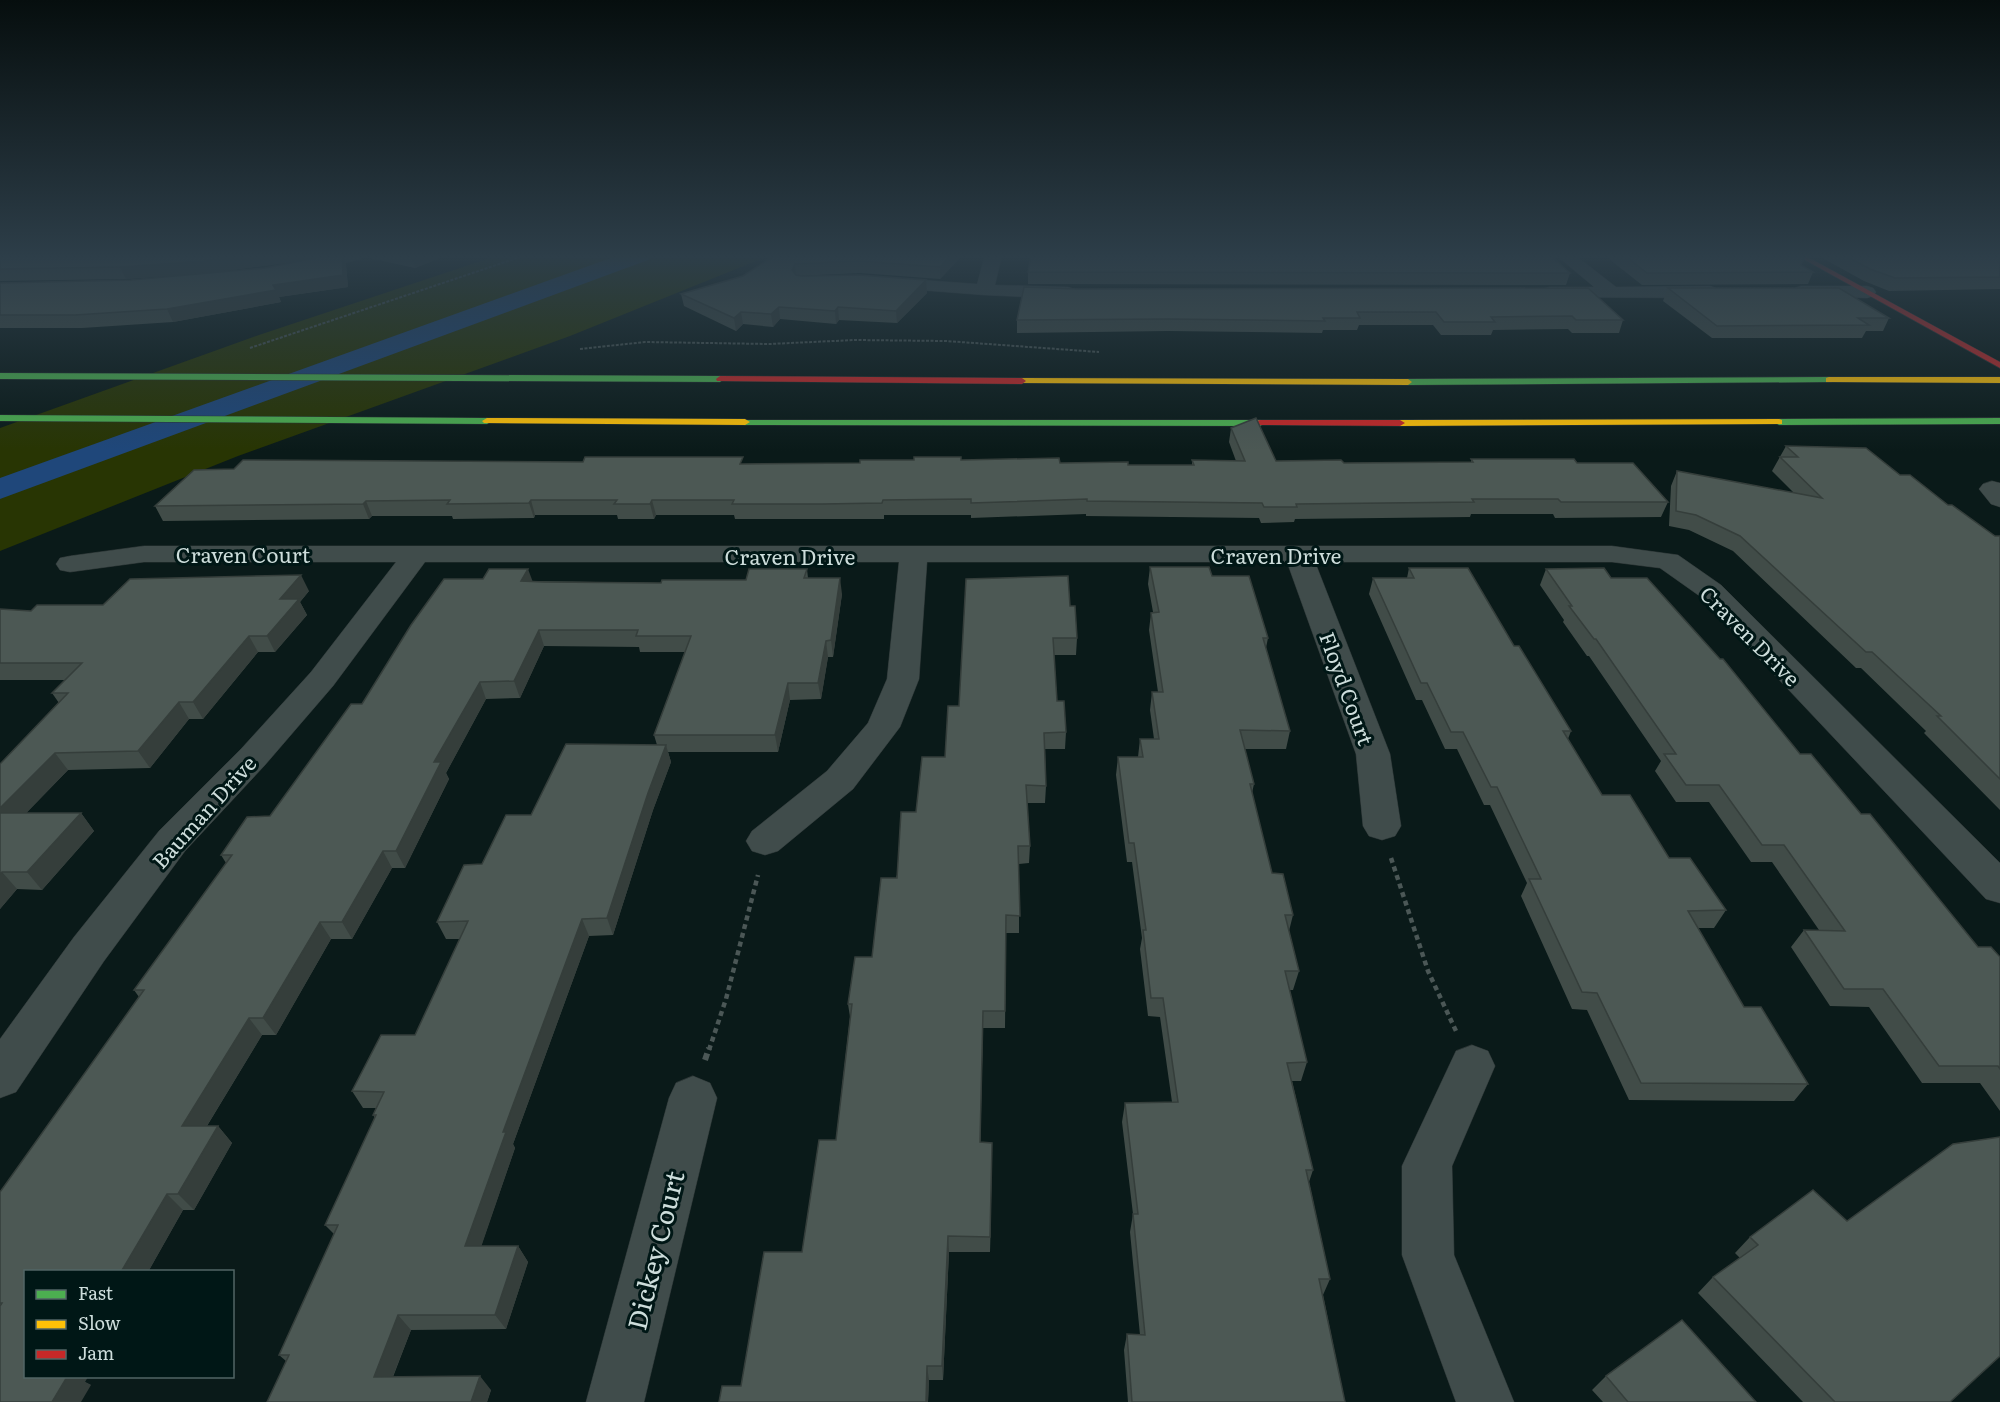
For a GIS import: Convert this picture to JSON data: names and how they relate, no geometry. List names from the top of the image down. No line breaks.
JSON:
{"streets":{"street":["Craven Court","Craven Drive","Floyd Court","Bauman Drive","Dickey Court"]},"crossings":[["Craven Court","Craven Drive"],["Craven Court","Bauman Drive"],["Craven Drive","Floyd Court"],["Craven Drive","Bauman Drive"]],"legend":["Fast","Slow","Jam"]}
